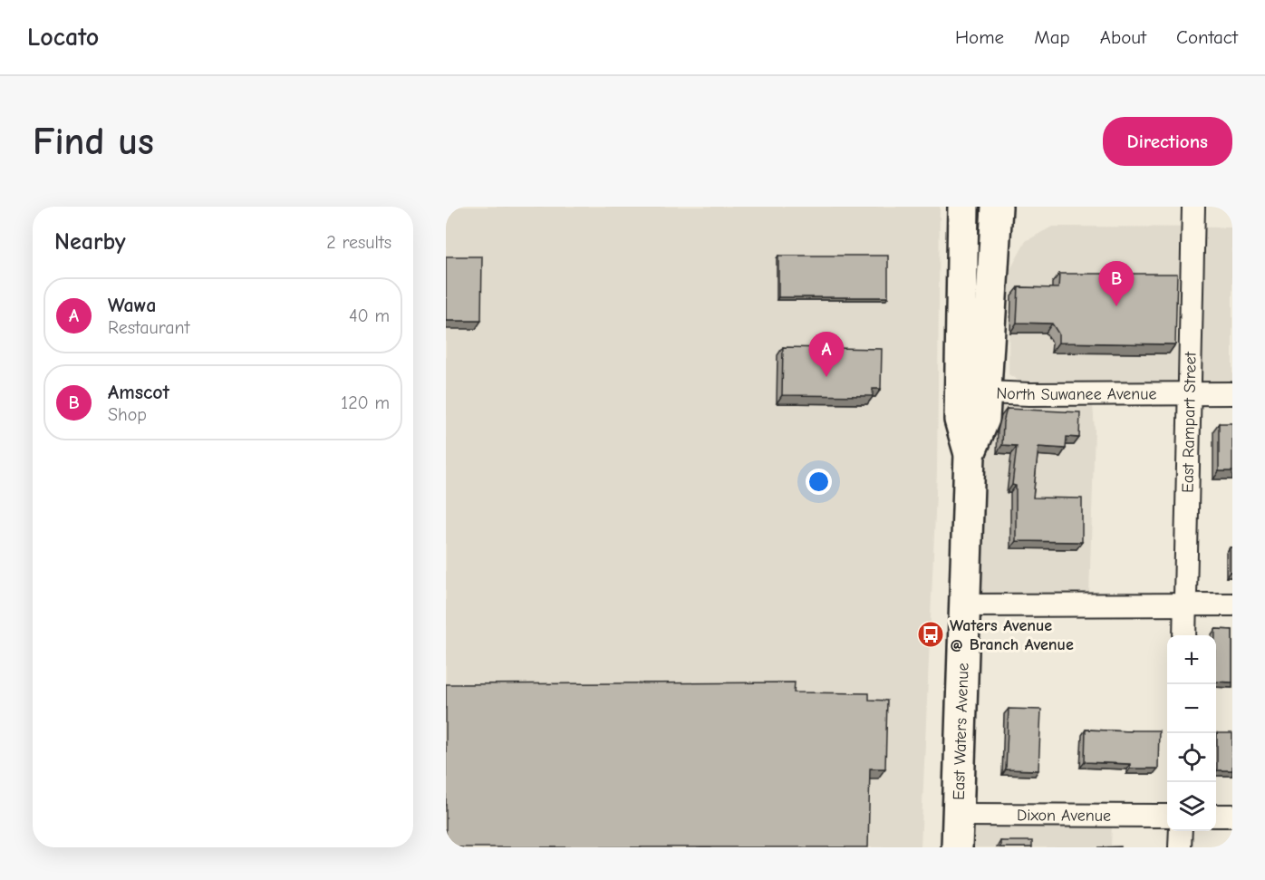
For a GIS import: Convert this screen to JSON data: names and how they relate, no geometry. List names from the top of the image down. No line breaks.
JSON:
{"streets":{"main road":["East Waters Avenue"],"street":["North Suwanee Avenue","East Rampart Street","Dixon Avenue"]},"crossings":[["North Suwanee Avenue","East Rampart Street"],["North Suwanee Avenue","East Waters Avenue"],["East Waters Avenue","Dixon Avenue"]],"places":{"bus stop":["Waters Avenue @ Branch Avenue"]},"page":{"header":"Locato","nav":["Home","Map","About","Contact"],"buttons":"Directions","title":"Find us","heading":["Nearby","2 results"],"pins":["B","A"],"list":[{"mark":"A","name":"Wawa","note":"Restaurant","value":"40 m"},{"mark":"B","name":"Amscot","note":"Shop","value":"120 m"}],"map_buttons":["+","−"]}}
